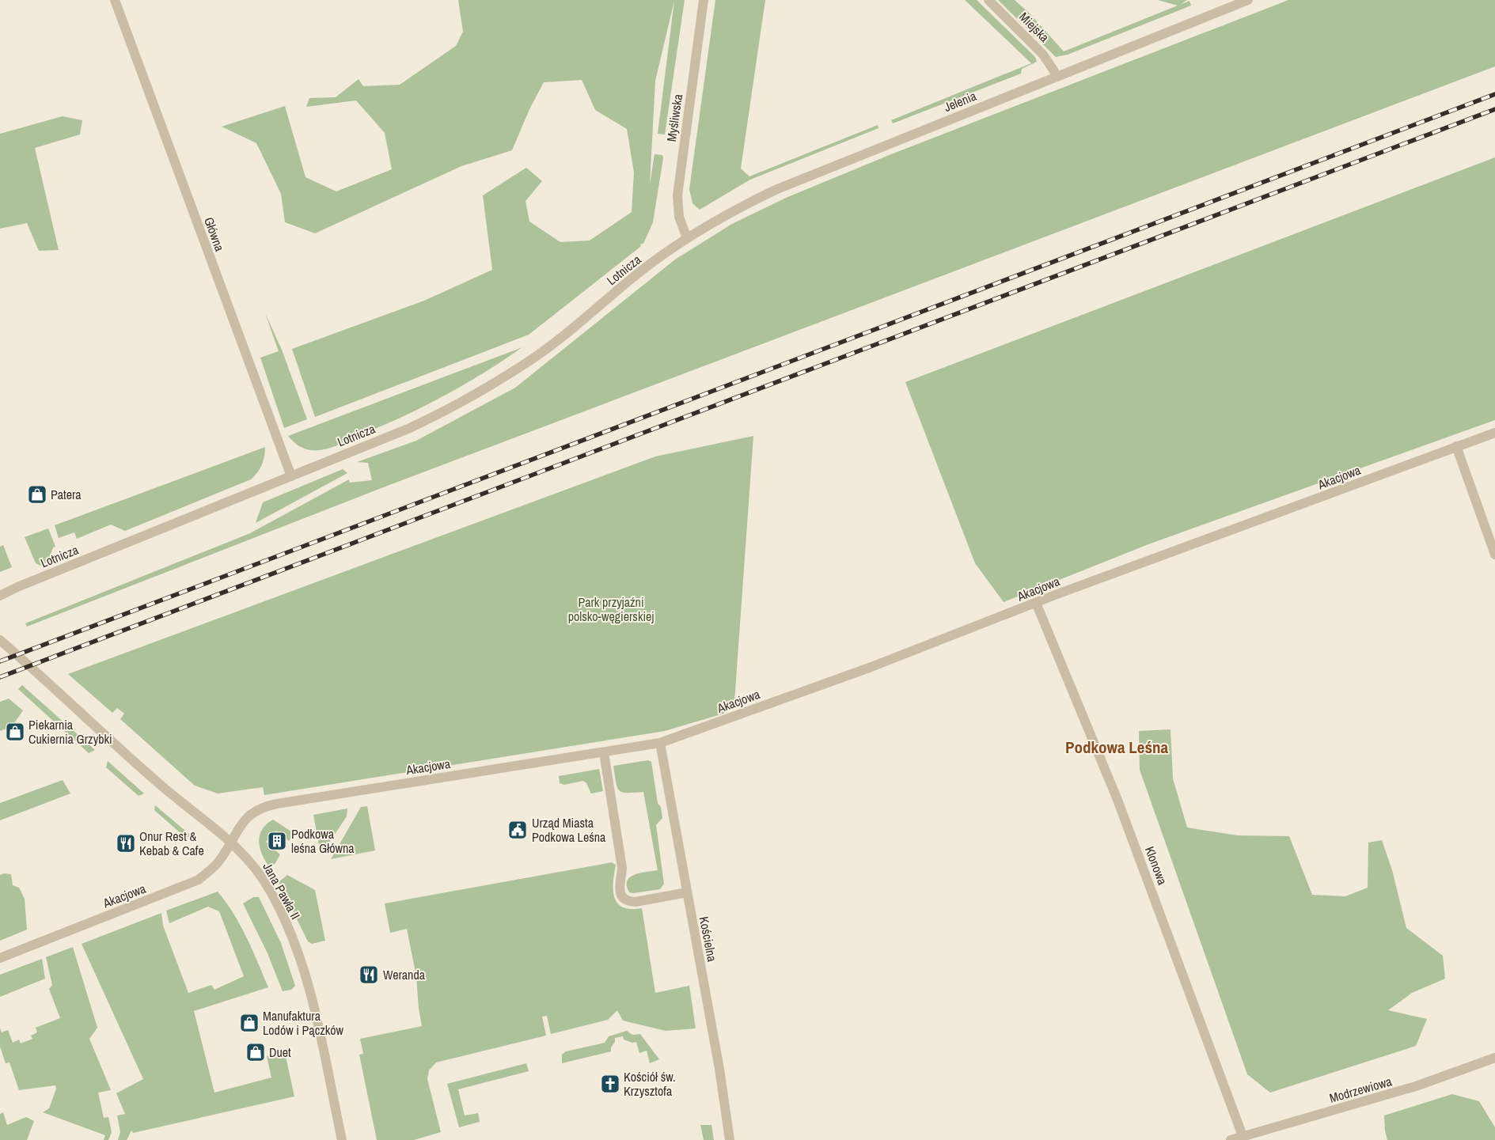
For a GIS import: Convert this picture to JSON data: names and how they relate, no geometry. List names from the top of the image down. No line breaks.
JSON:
{"streets":{"street":["Miejska","Jelenia","Myśliwska","Główna","Lotnicza","Akacjowa","Klonowa","Jana Pawła II","Kościelna","Modrzewiowa"]},"crossings":[["Miejska","Jelenia"],["Jelenia","Myśliwska"],["Jelenia","Lotnicza"],["Myśliwska","Lotnicza"],["Główna","Lotnicza"],["Akacjowa","Klonowa"],["Akacjowa","Jana Pawła II"],["Akacjowa","Kościelna"],["Klonowa","Modrzewiowa"]],"districts":["Podkowa Leśna"],"parks":["Park przyjaźni polsko-węgierskiej"],"places":{"shop":["Patera","Piekarnia Cukiernia Grzybki","Manufaktura Lodów i Pączków","Duet"],"public building":["Urząd Miasta Podkowa Leśna"],"building":["Podkowa leśna Główna"],"restaurant":["Onur Rest & Kebab & Cafe","Weranda"],"church":["Kościół św. Krzysztofa"]}}
